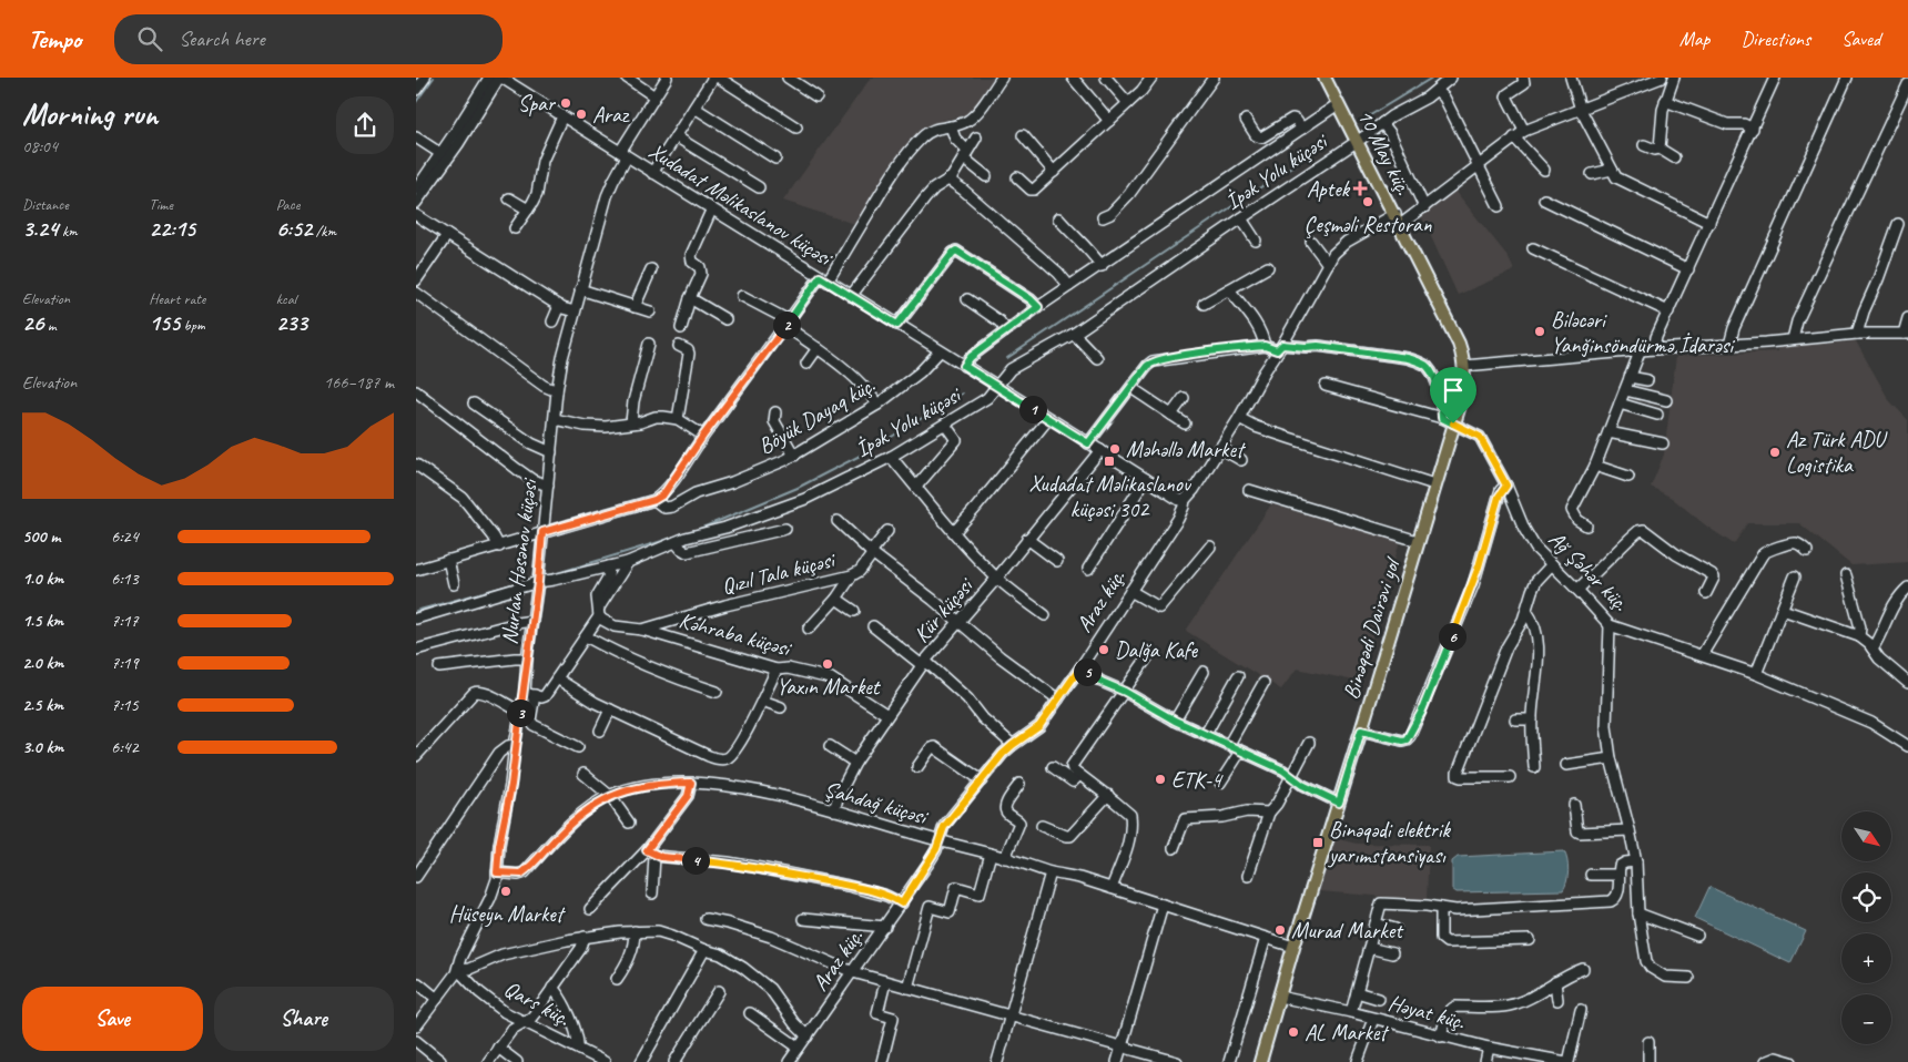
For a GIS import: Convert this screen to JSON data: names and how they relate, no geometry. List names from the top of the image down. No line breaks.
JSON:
{"streets":{"main road":["10 May küç.","Binəqədi Dairəvi yol"],"street":["İpək Yolu küçəsi","Xudadat Məlikaslanov küçəsi","Böyük Dayaq küç.","Nurlan Həsənov küçəsi","Ağ Şəhər küç.","Qızıl Tala küçəsi","Araz küç.","Kür küçəsi","Kəhraba küçəsi","Şahdağ küçəsi","Qars küç.","Həyat küç."]},"crossings":[["10 May küç.","İpək Yolu küçəsi"],["10 May küç.","Araz küç."],["10 May küç.","Binəqədi Dairəvi yol"],["İpək Yolu küçəsi","Xudadat Məlikaslanov küçəsi"],["İpək Yolu küçəsi","Nurlan Həsənov küçəsi"],["Xudadat Məlikaslanov küçəsi","Böyük Dayaq küç."],["Xudadat Məlikaslanov küçəsi","Nurlan Həsənov küçəsi"],["Xudadat Məlikaslanov küçəsi","Araz küç."],["Xudadat Məlikaslanov küçəsi","Kür küçəsi"],["Böyük Dayaq küç.","Nurlan Həsənov küçəsi"],["Nurlan Həsənov küçəsi","Şahdağ küçəsi"],["Nurlan Həsənov küçəsi","Qars küç."],["Ağ Şəhər küç.","Binəqədi Dairəvi yol"],["Qızıl Tala küçəsi","Kəhraba küçəsi"],["Araz küç.","Binəqədi Dairəvi yol"],["Araz küç.","Şahdağ küçəsi"],["Kür küçəsi","Kəhraba küçəsi"],["Kür küçəsi","Şahdağ küçəsi"],["Binəqədi Dairəvi yol","Şahdağ küçəsi"],["Binəqədi Dairəvi yol","Həyat küç."]],"places":{"other":["Spar","Araz","Çeşməli Restoran","Biləcəri Yanğinsöndürmə İdarəsi","Məhəllə Market","Az Türk ADU Logistika","Dalğa Kafe","Yaxın Market","ETK-4","Hüseyn Market","Murad Market","AL Market"],"health":["Aptek"],"transit":["Xudadat Məlikaslanov küçəsi 302","Binəqədi elektrik yarımstansiyası"]},"north":"bottom right","page":{"header":"Tempo","search":"Search here","nav":["Map","Directions","Saved"],"heading":["Morning run","08:04"],"stats":[["Distance","3.24 km"],["Time","22:15"],["Pace","6:52 /km"],["Elevation","26 m"],["Heart rate","155 bpm"],["kcal","233"]],"pins":["2","1","6","5","3","4"],"chart":["Elevation","166–187 m"],"list":[{"name":"500 m","note":"6:24"},{"name":"1.0 km","note":"6:13"},{"name":"1.5 km","note":"7:17"},{"name":"2.0 km","note":"7:19"},{"name":"2.5 km","note":"7:15"},{"name":"3.0 km","note":"6:42"}],"map_buttons":["+","−"],"buttons":["Save","Share"]}}
